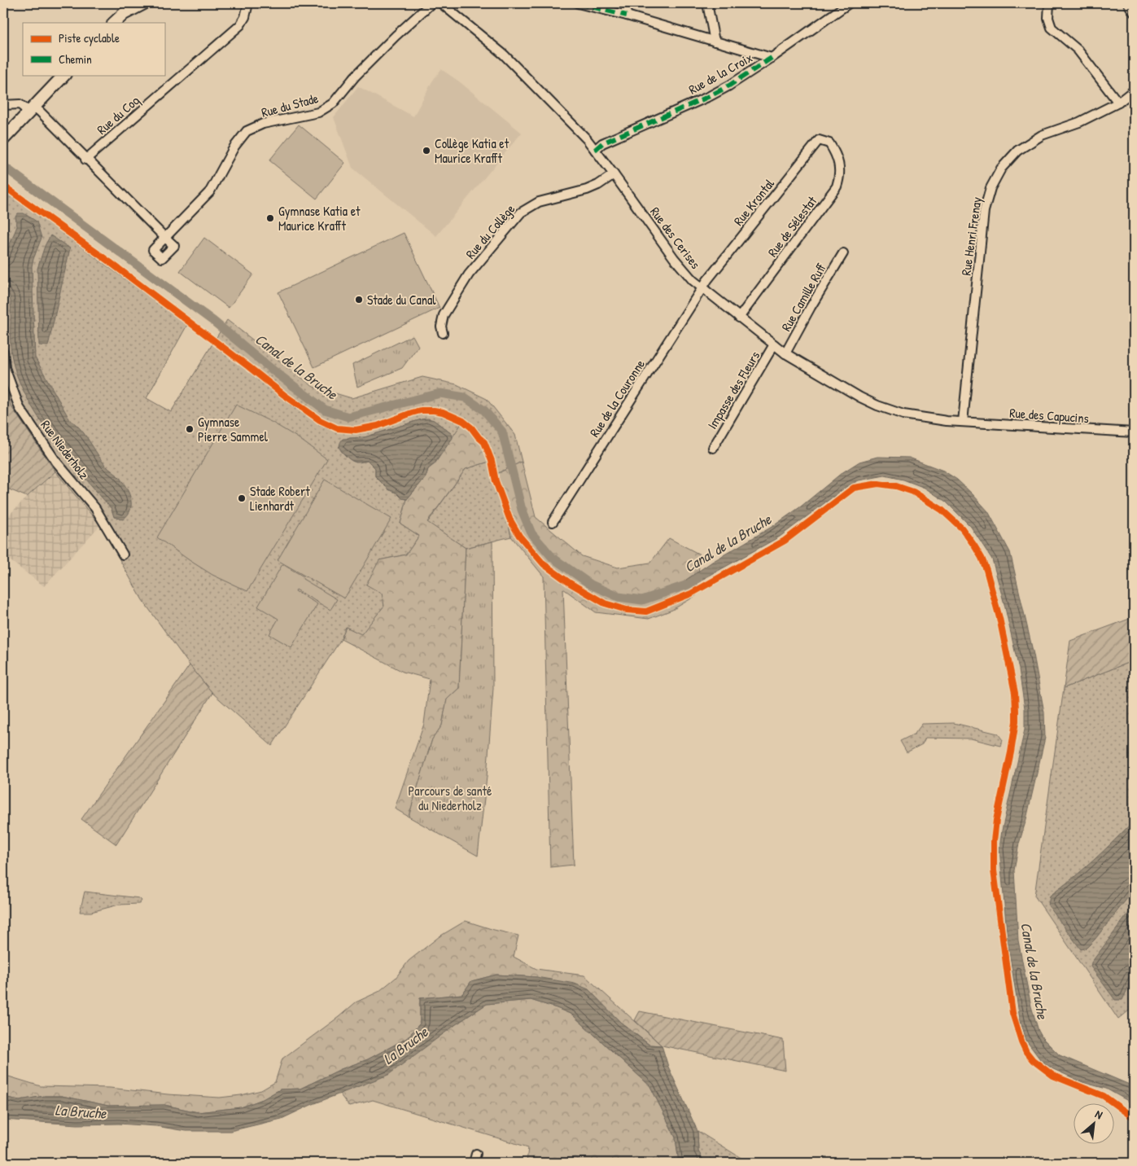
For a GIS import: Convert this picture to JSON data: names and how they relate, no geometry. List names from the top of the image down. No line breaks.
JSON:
{"streets":{"street":["Rue de la Croix","Rue du Stade","Rue du Coq","Rue Krontal","Rue de Sélestat","Rue du Collège","Rue Henri Frenay","Rue des Cerises","Rue Camille Ruff","Impasse des Fleurs","Rue de la Couronne","Rue des Capucins","Rue Niederholz"]},"crossings":[["Rue de la Croix","Rue des Cerises"],["Rue du Stade","Rue du Coq"],["Rue Krontal","Rue de Sélestat"],["Rue Krontal","Rue des Cerises"],["Rue Krontal","Rue de la Couronne"],["Rue de Sélestat","Rue des Cerises"],["Rue du Collège","Rue des Cerises"],["Rue Henri Frenay","Rue des Cerises"],["Rue Henri Frenay","Rue des Capucins"],["Rue des Cerises","Rue Camille Ruff"],["Rue des Cerises","Impasse des Fleurs"],["Rue des Cerises","Rue de la Couronne"],["Rue des Cerises","Rue des Capucins"]],"water":["Canal de la Bruche","La Bruche"],"parks":["Parcours de santé du Niederholz"],"places":["Collège Katia et Maurice Krafft","Gymnase Katia et Maurice Krafft","Stade du Canal","Gymnase Pierre Sammel","Stade Robert Lienhardt"],"legend":["Piste cyclable","Chemin"],"north":"top right"}
